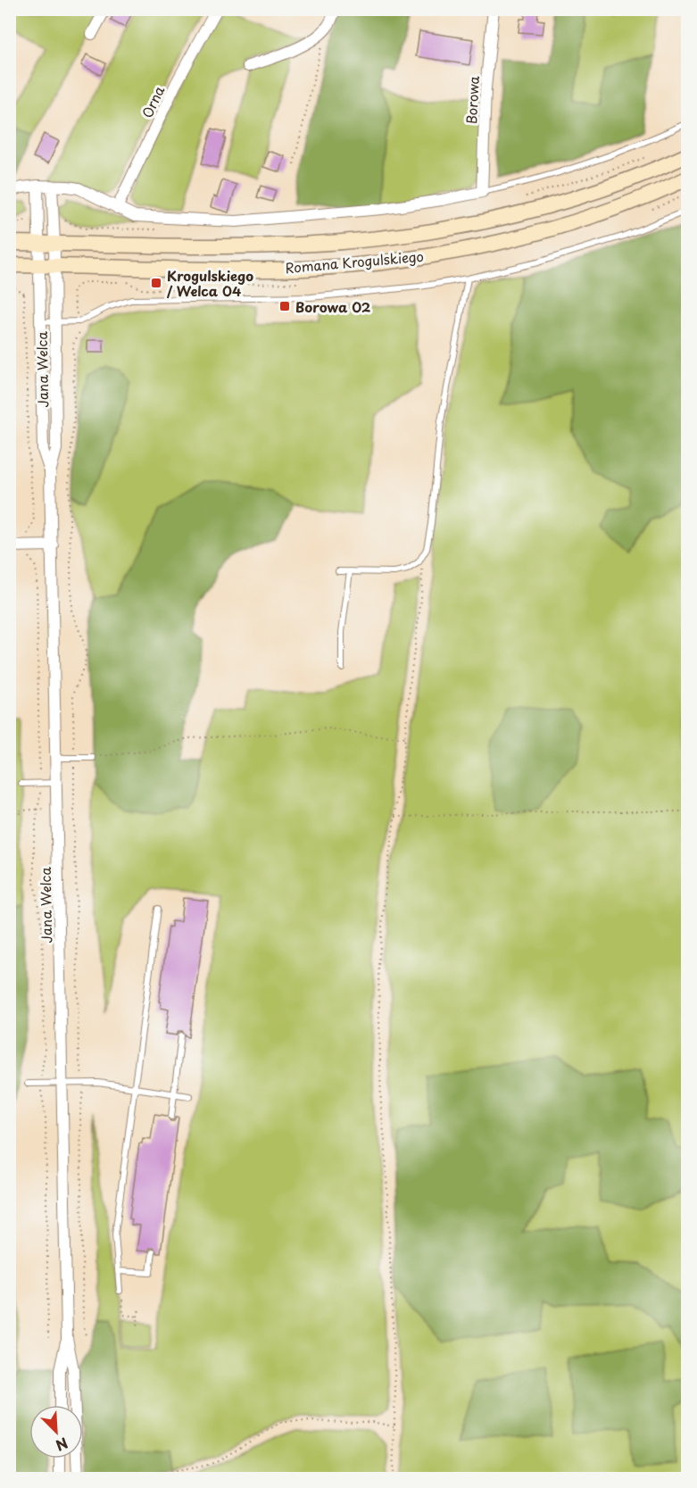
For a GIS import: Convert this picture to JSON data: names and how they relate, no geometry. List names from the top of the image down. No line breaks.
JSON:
{"streets":{"main road":["Romana Krogulskiego"],"street":["Borowa","Orna","Jana Welca"]},"crossings":[["Romana Krogulskiego","Jana Welca"]],"places":{"transit":["Krogulskiego / Welca 04","Borowa 02"]},"north":"bottom right"}
